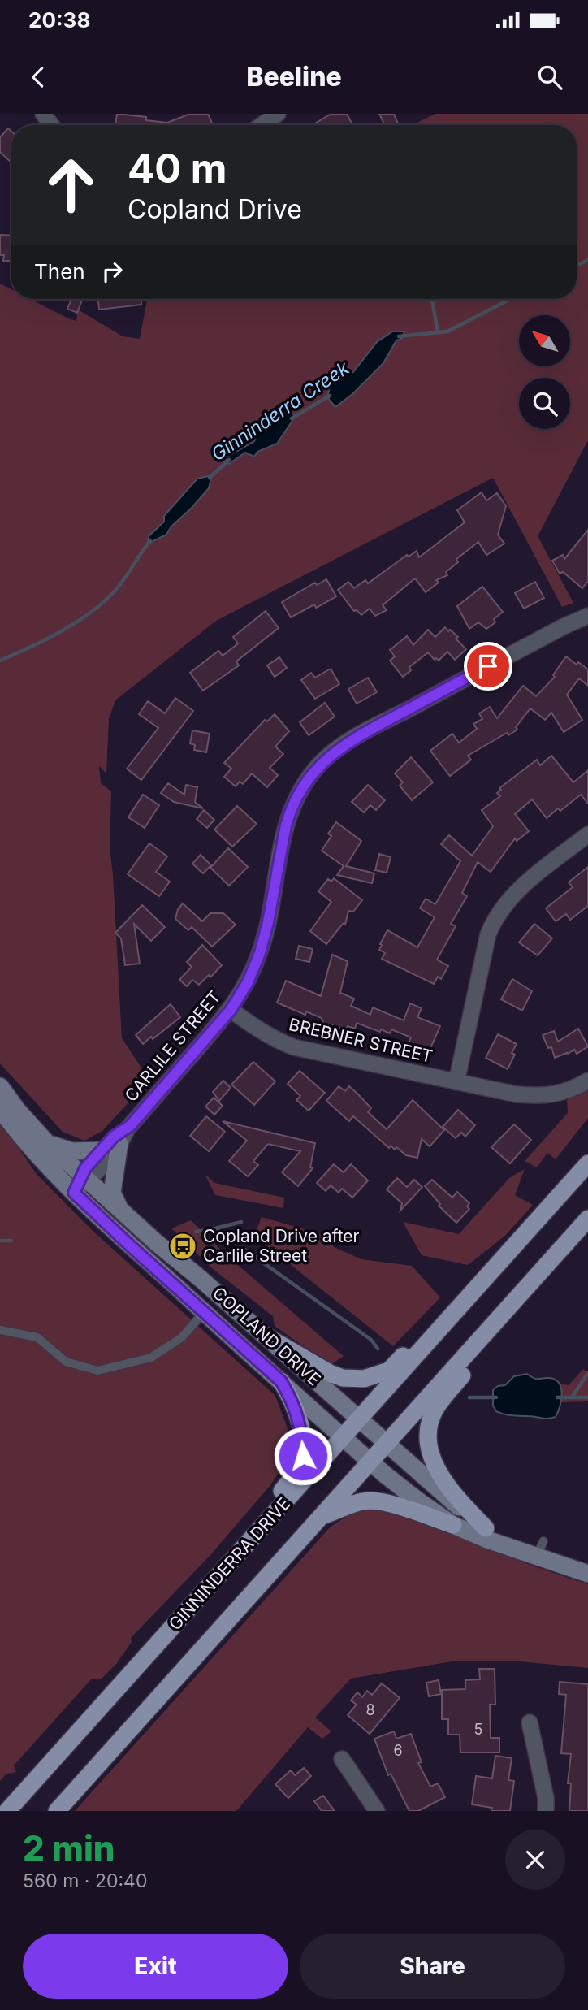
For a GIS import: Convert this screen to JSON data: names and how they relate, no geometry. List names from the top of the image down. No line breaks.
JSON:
{"streets":{"main road":["COPLAND DRIVE","GINNINDERRA DRIVE"],"street":["BREBNER STREET","CARLILE STREET"]},"crossings":[["BREBNER STREET","CARLILE STREET"],["CARLILE STREET","COPLAND DRIVE"],["COPLAND DRIVE","GINNINDERRA DRIVE"]],"water":["Ginninderra Creek"],"places":{"bus stop":["Copland Drive after Carlile Street"]},"house_numbers":["8","5","6"],"north":"top left","page":{"status":"20:38","header":"Beeline","turn":["40 m","Copland Drive"],"then":"Then","heading":["2 min","560 m · 20:40"],"buttons":["Exit","Share"]}}
